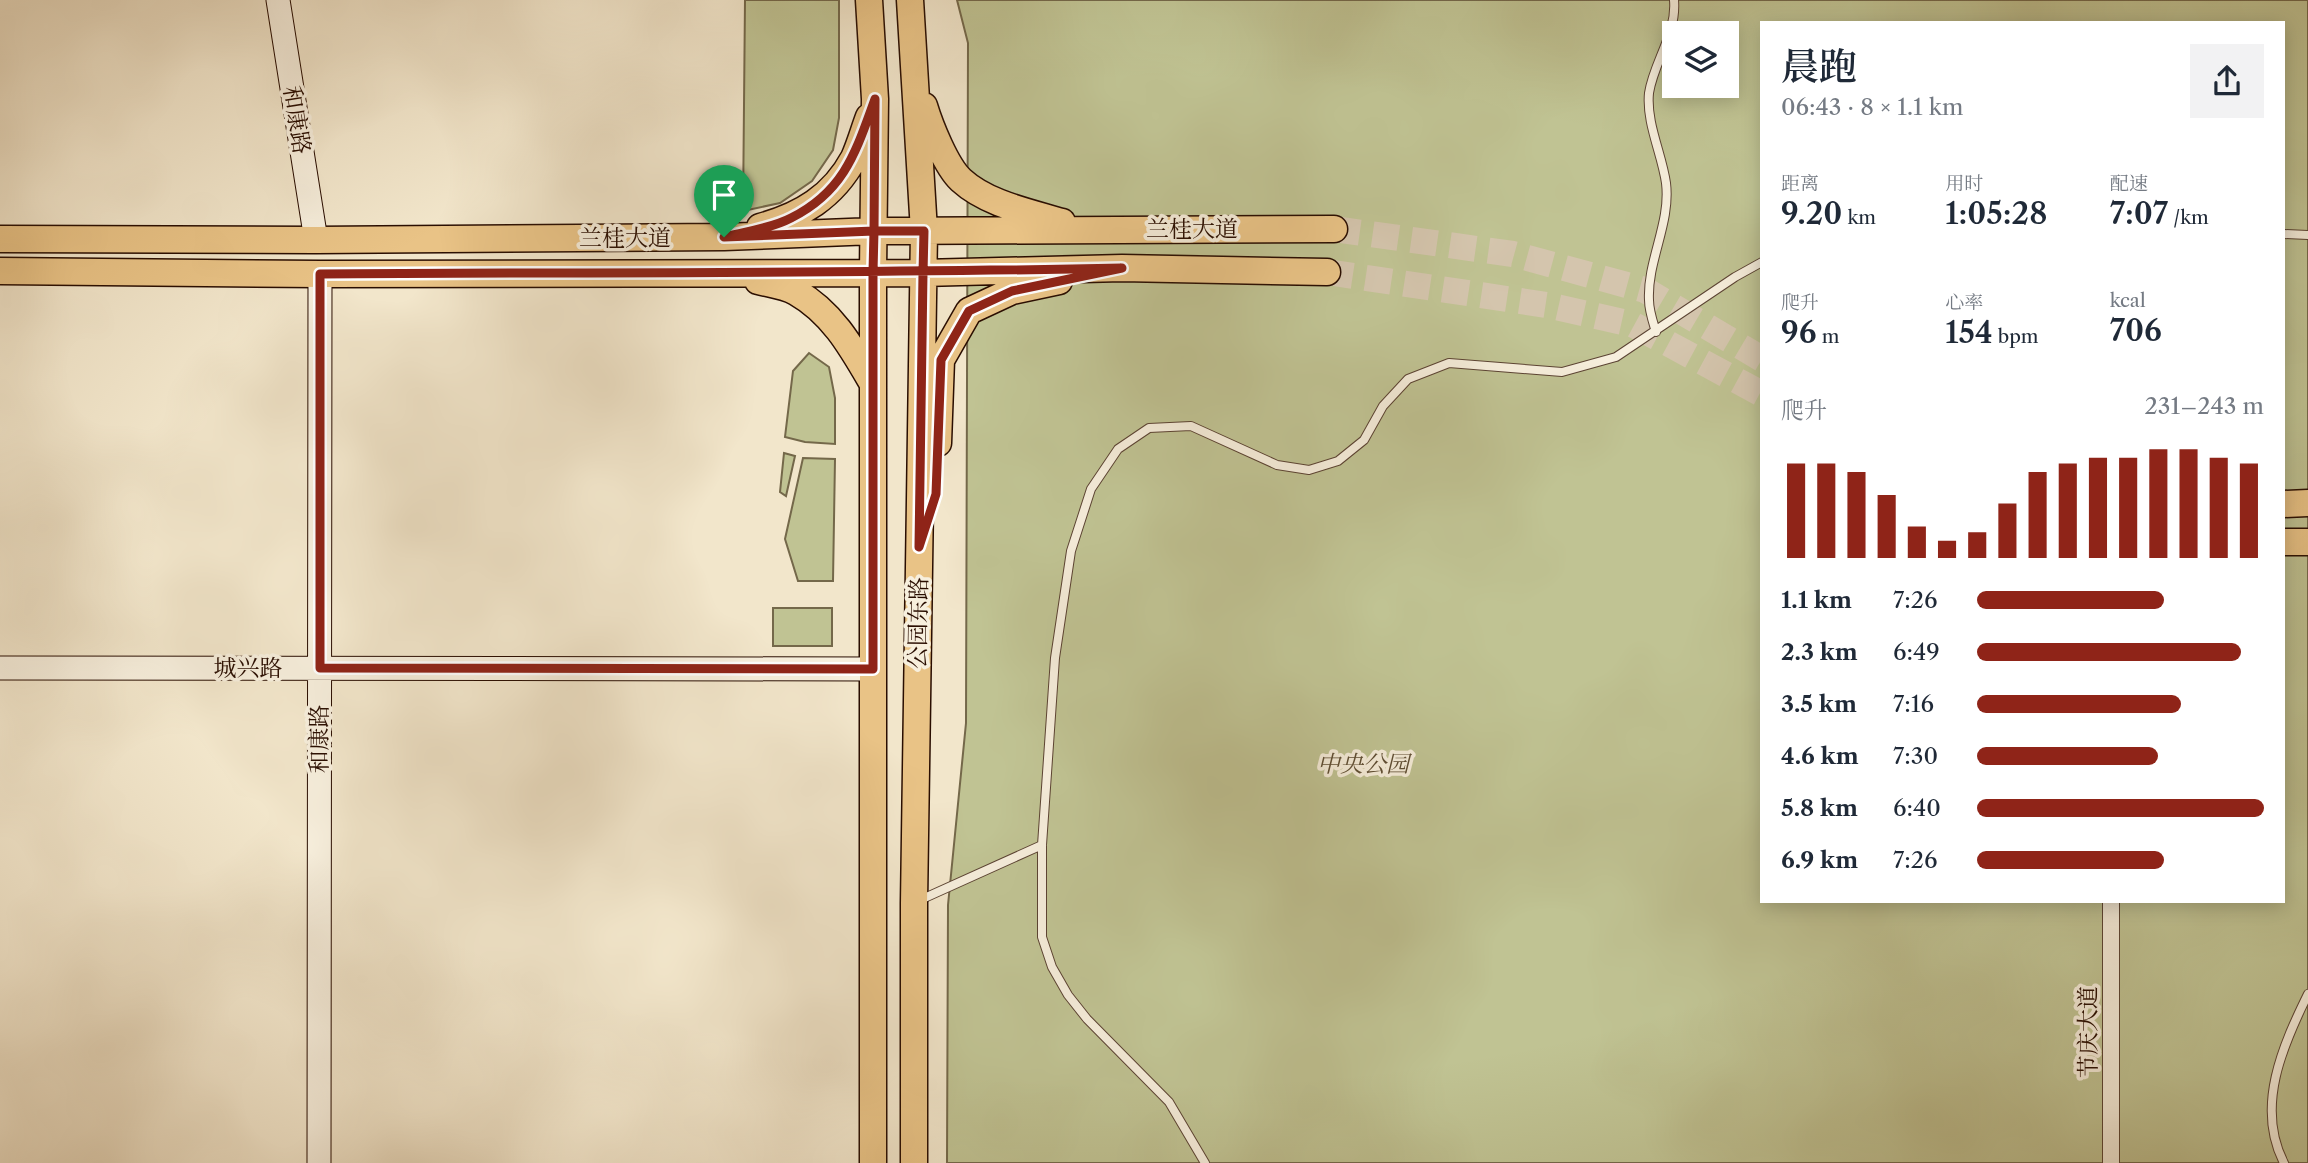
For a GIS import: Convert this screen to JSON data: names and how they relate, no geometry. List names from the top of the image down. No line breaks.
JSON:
{"streets":{"main road":["兰桂大道","公园东路"],"street":["和康路","城兴路","节庆大道"]},"crossings":[["和康路","兰桂大道"],["和康路","城兴路"],["兰桂大道","公园东路"],["公园东路","城兴路"]],"parks":["中央公园"],"page":{"heading":["晨跑","06:43 · 8 × 1.1 km"],"stats":[["距离","9.20 km"],["用时","1:05:28"],["配速","7:07 /km"],["爬升","96 m"],["心率","154 bpm"],["kcal","706"]],"chart":["爬升","231–243 m"],"list":[{"name":"1.1 km","note":"7:26"},{"name":"2.3 km","note":"6:49"},{"name":"3.5 km","note":"7:16"},{"name":"4.6 km","note":"7:30"},{"name":"5.8 km","note":"6:40"},{"name":"6.9 km","note":"7:26"}]}}
